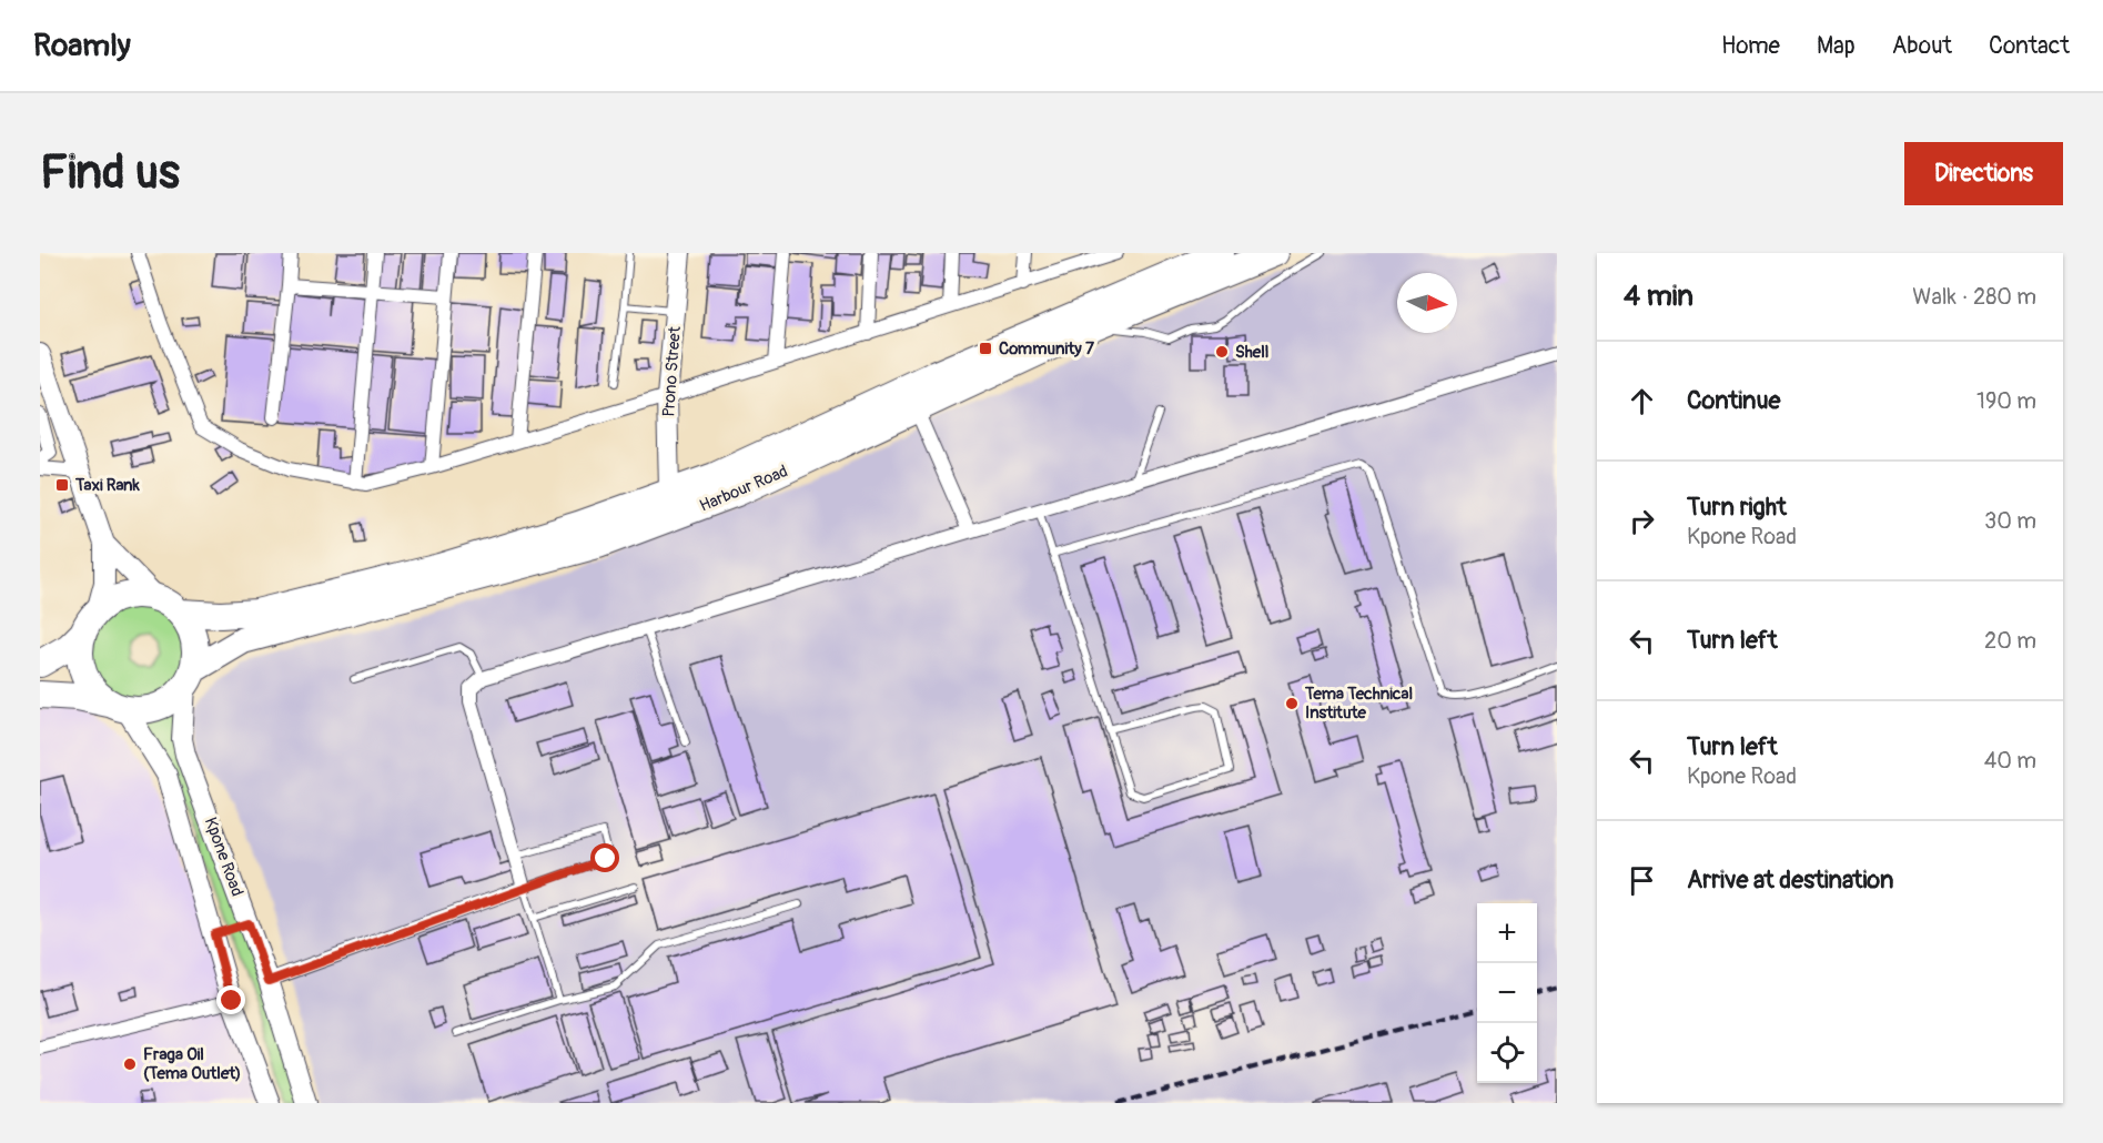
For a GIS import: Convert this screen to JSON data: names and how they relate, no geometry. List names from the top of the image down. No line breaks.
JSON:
{"streets":{"highway":["Harbour Road"],"main road":["Prono Street","Kpone Road"]},"crossings":[["Prono Street","Harbour Road"],["Harbour Road","Kpone Road"]],"places":{"transit":["Community 7","Taxi Rank"],"other":["Shell","Tema Technical Institute","Fraga Oil (Tema Outlet)"]},"north":"right","page":{"header":"Roamly","nav":["Home","Map","About","Contact"],"buttons":"Directions","title":"Find us","heading":["4 min","Walk · 280 m"],"list":[["Continue","190 m"],["Turn right","Kpone Road","30 m"],["Turn left","20 m"],["Turn left","Kpone Road","40 m"],"Arrive at destination"],"map_buttons":["+","−"]}}
